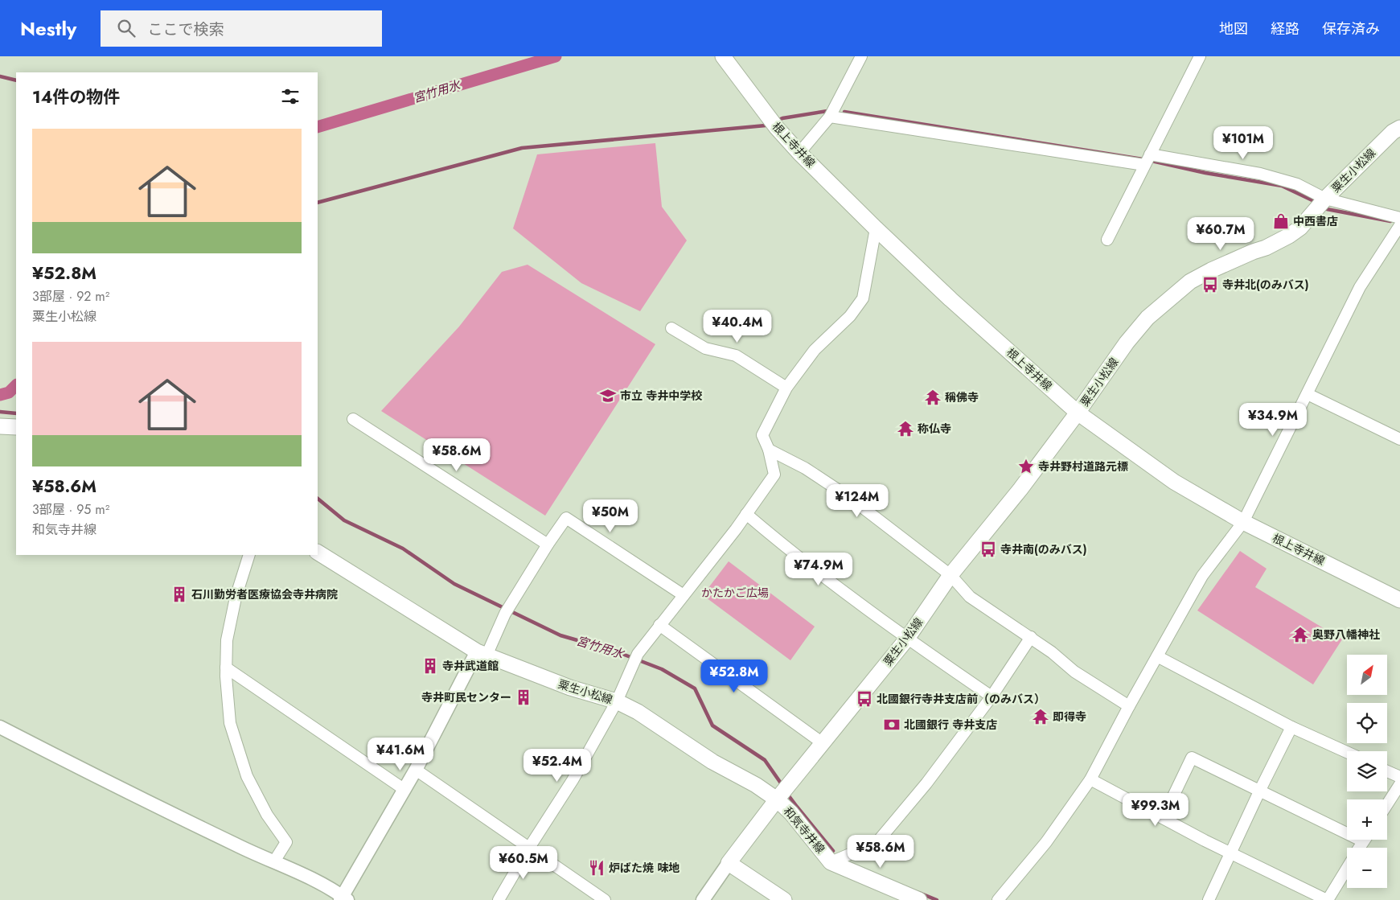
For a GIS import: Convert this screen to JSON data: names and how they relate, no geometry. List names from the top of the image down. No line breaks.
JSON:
{"streets":{"main road":["根上寺井線","粟生小松線","和気寺井線"]},"crossings":[["根上寺井線","粟生小松線"],["粟生小松線","和気寺井線"]],"water":["宮竹用水"],"parks":["かたかご広場"],"places":{"shop":["中西書店"],"bus stop":["寺井北(のみバス)","寺井南(のみバス)","北國銀行寺井支店前（のみバス）"],"school or university":["市立 寺井中学校"],"temple":["稱佛寺","称仏寺","奥野八幡神社","即得寺"],"place":["寺井野村道路元標"],"building":["石川勤労者医療協会寺井病院","寺井武道館","寺井町民センター"],"bank":["北國銀行 寺井支店"],"restaurant":["炉ばた焼 味地"]},"north":"top right","page":{"header":"Nestly","search":"ここで検索","nav":["地図","経路","保存済み"],"heading":"14件の物件","list":[{"name":"¥52.8M","note":"3部屋 · 92 m² · 粟生小松線"},{"name":"¥58.6M","note":"3部屋 · 95 m² · 和気寺井線"}],"price":["¥101M","¥60.7M","¥40.4M","¥34.9M","¥58.6M","¥124M","¥50M","¥74.9M","¥52.8M","¥41.6M","¥52.4M","¥99.3M","¥58.6M","¥60.5M"],"map_buttons":["+","−"]}}
